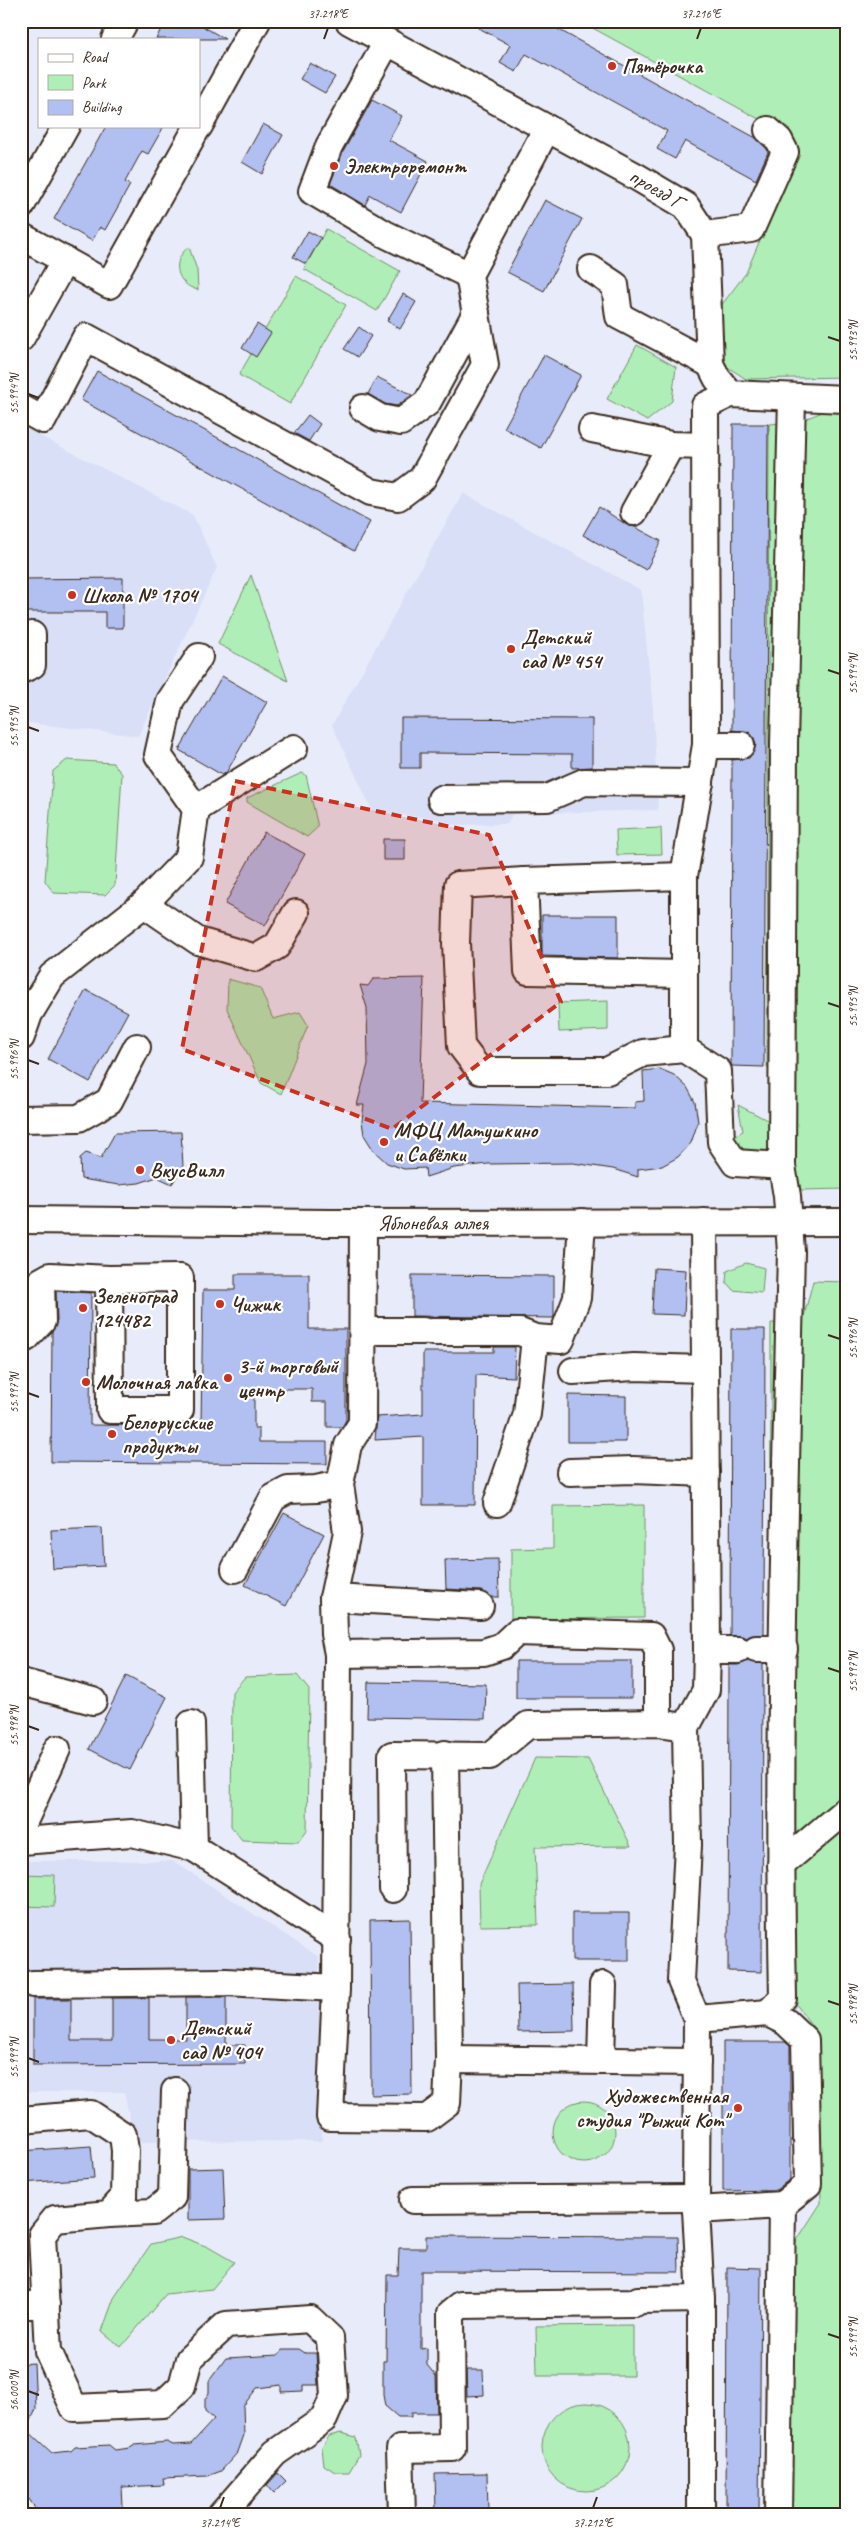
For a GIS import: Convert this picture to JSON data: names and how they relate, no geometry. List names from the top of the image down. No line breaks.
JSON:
{"streets":{"street":["проезд Г","Яблоневая аллея"]},"places":["Пятёрочка","Электроремонт","Школа № 1704","Детский сад № 454","МФЦ Матушкино и Савёлки","ВкусВилл","Чижик","Зеленоград 124482","3-й торговый центр","Молочная лавка","Белорусские продукты","Детский сад № 404","Художественная студия \"Рыжий Кот\""],"legend":["Road","Park","Building"],"coordinates":["37.218°E","37.216°E","55.993°N","55.994°N","55.995°N","55.996°N","55.997°N","55.998°N","55.999°N","56.000°N","37.214°E","37.212°E"]}
